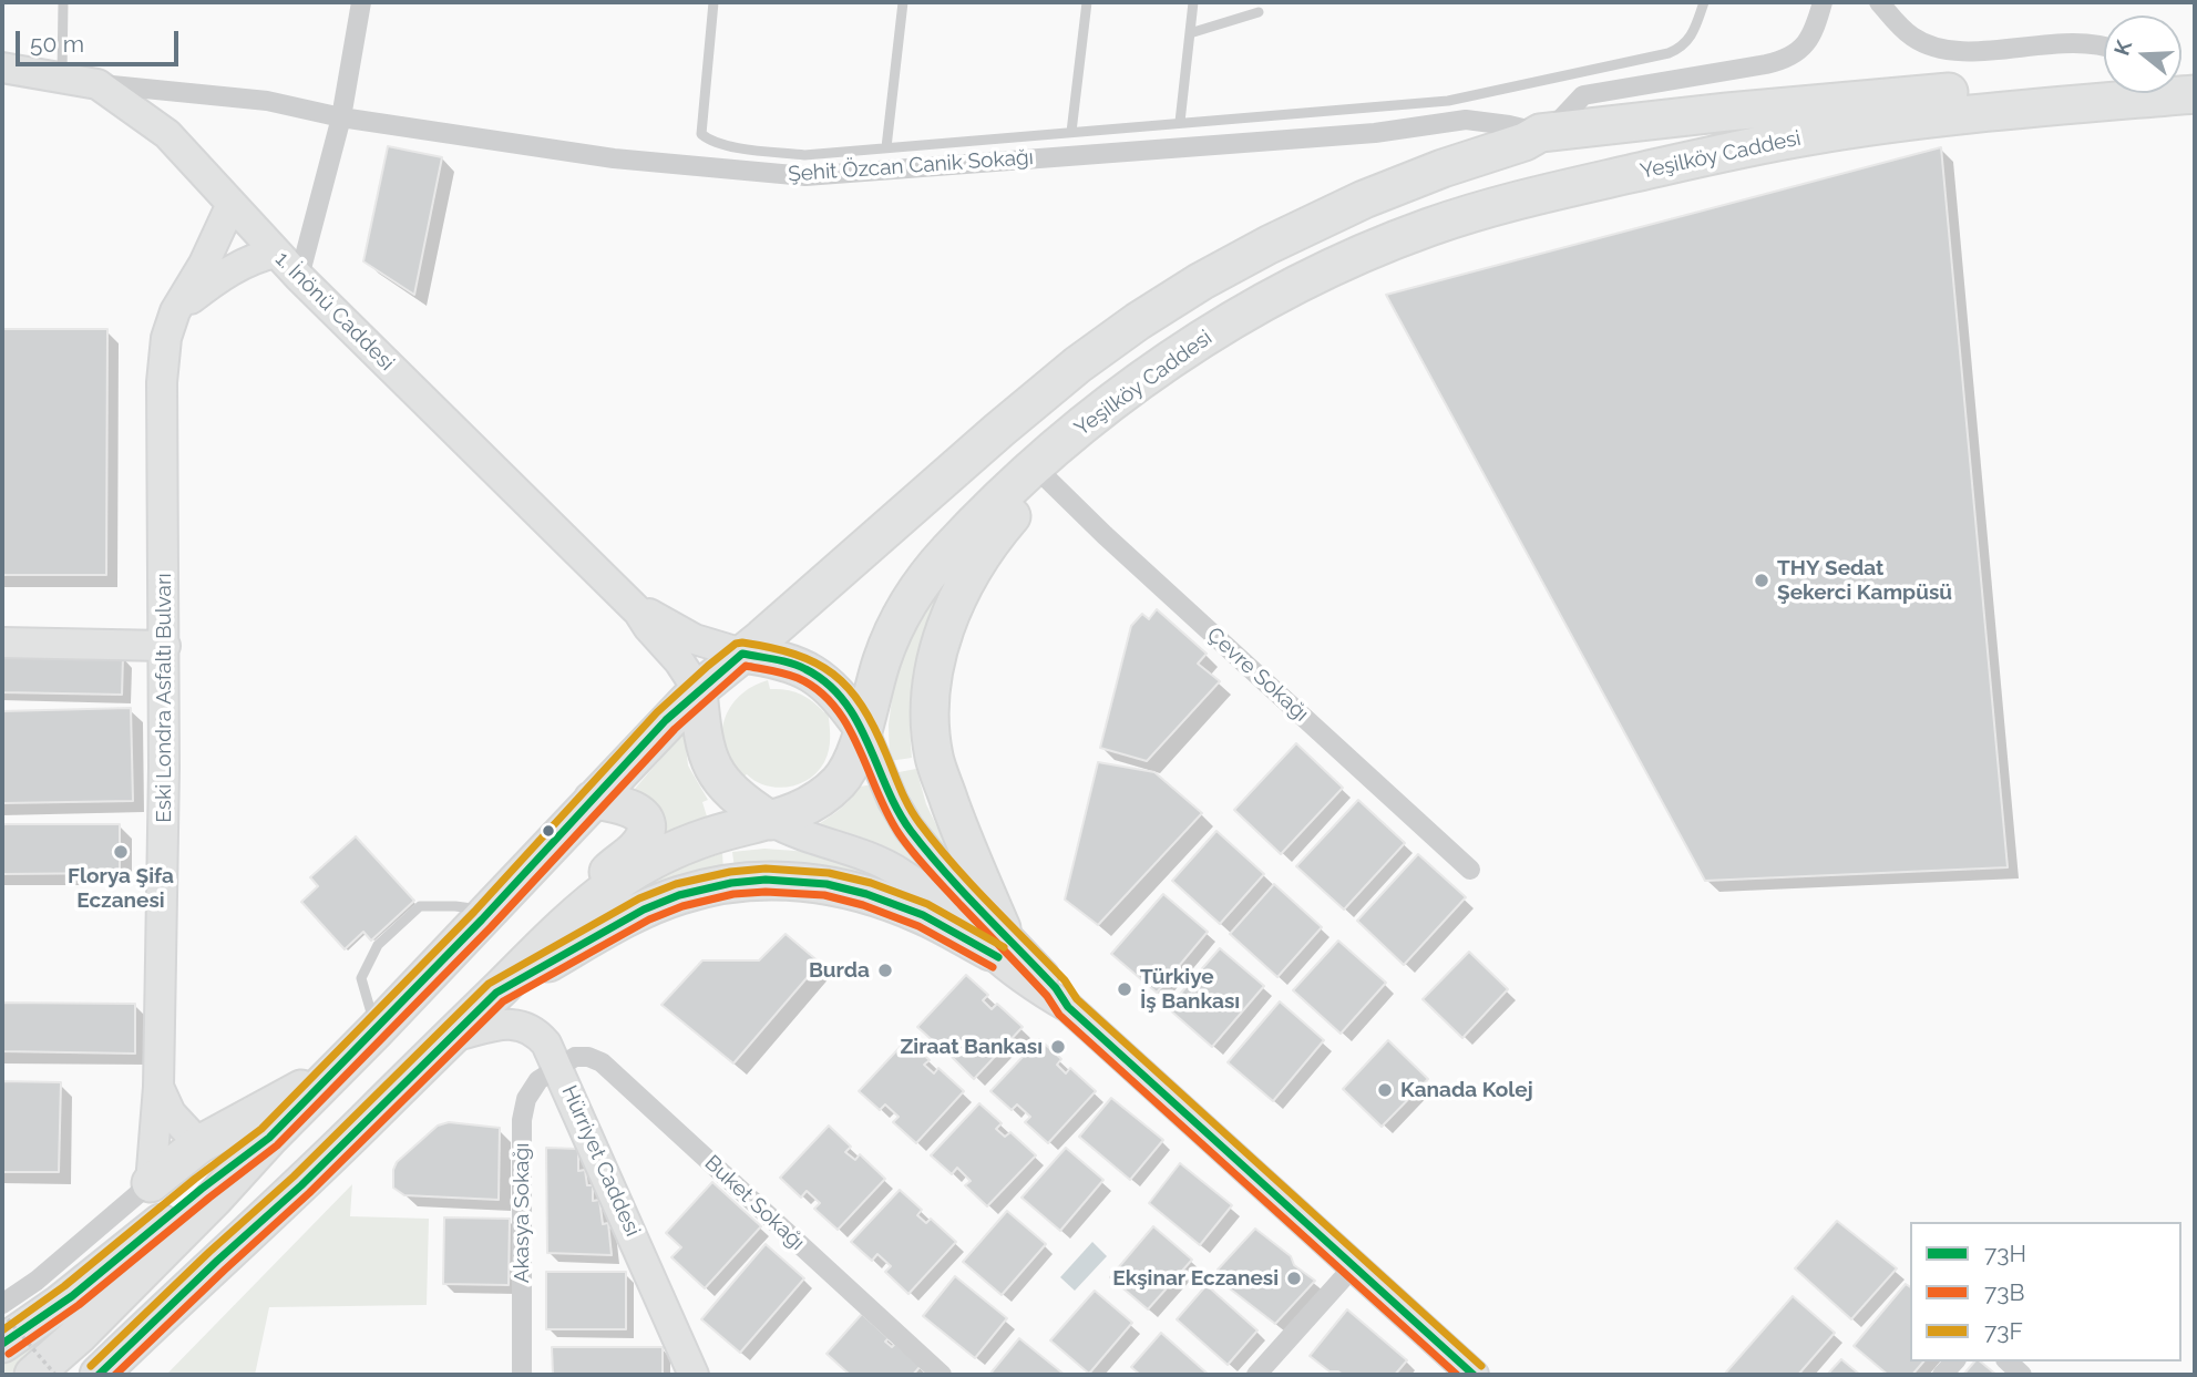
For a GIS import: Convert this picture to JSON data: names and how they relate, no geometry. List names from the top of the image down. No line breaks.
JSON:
{"streets":{"highway":["Yeşilköy Caddesi"],"main road":["1. İnönü Caddesi","Eski Londra Asfaltı Bulvarı","Hürriyet Caddesi"],"street":["Şehit Özcan Canik Sokağı","Çevre Sokağı","Buket Sokağı","Akasya Sokağı"]},"crossings":[["Yeşilköy Caddesi","Şehit Özcan Canik Sokağı"],["Yeşilköy Caddesi","Hürriyet Caddesi"],["Şehit Özcan Canik Sokağı","1. İnönü Caddesi"],["1. İnönü Caddesi","Eski Londra Asfaltı Bulvarı"],["Hürriyet Caddesi","Buket Sokağı"],["Hürriyet Caddesi","Akasya Sokağı"],["Buket Sokağı","Akasya Sokağı"]],"places":["THY Sedat Şekerci Kampüsü","Florya Şifa Eczanesi","Burda","Türkiye İş Bankası","Ziraat Bankası","Kanada Kolej","Ekşinar Eczanesi"],"lines":["transit line 73F","transit line 73H","transit line 73B"],"legend":["73H","73B","73F"],"scale_bar":"50 m","north":"left"}
